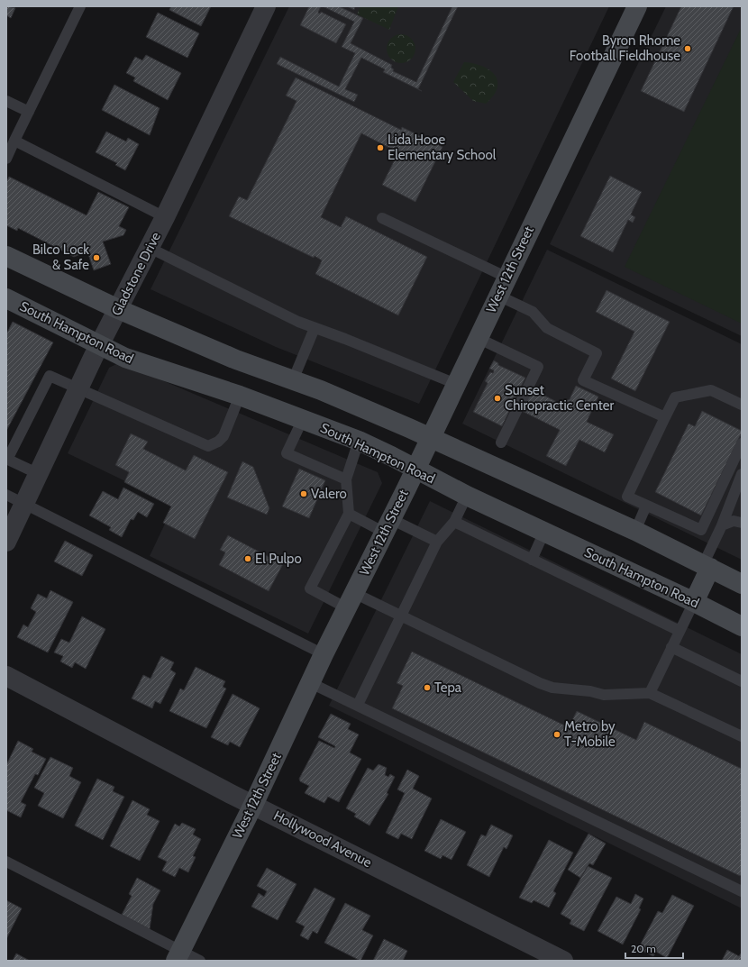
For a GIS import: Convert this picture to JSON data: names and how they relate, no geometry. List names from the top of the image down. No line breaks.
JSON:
{"streets":{"main road":["West 12th Street","South Hampton Road"],"street":["Gladstone Drive","Hollywood Avenue"]},"crossings":[["West 12th Street","South Hampton Road"],["West 12th Street","Hollywood Avenue"],["Gladstone Drive","South Hampton Road"]],"places":["Byron Rhome Football Fieldhouse","Lida Hooe Elementary School","Bilco Lock & Safe","Sunset Chiropractic Center","Valero","El Pulpo","Tepa","Metro by T-Mobile"],"scale_bar":"20 m"}
